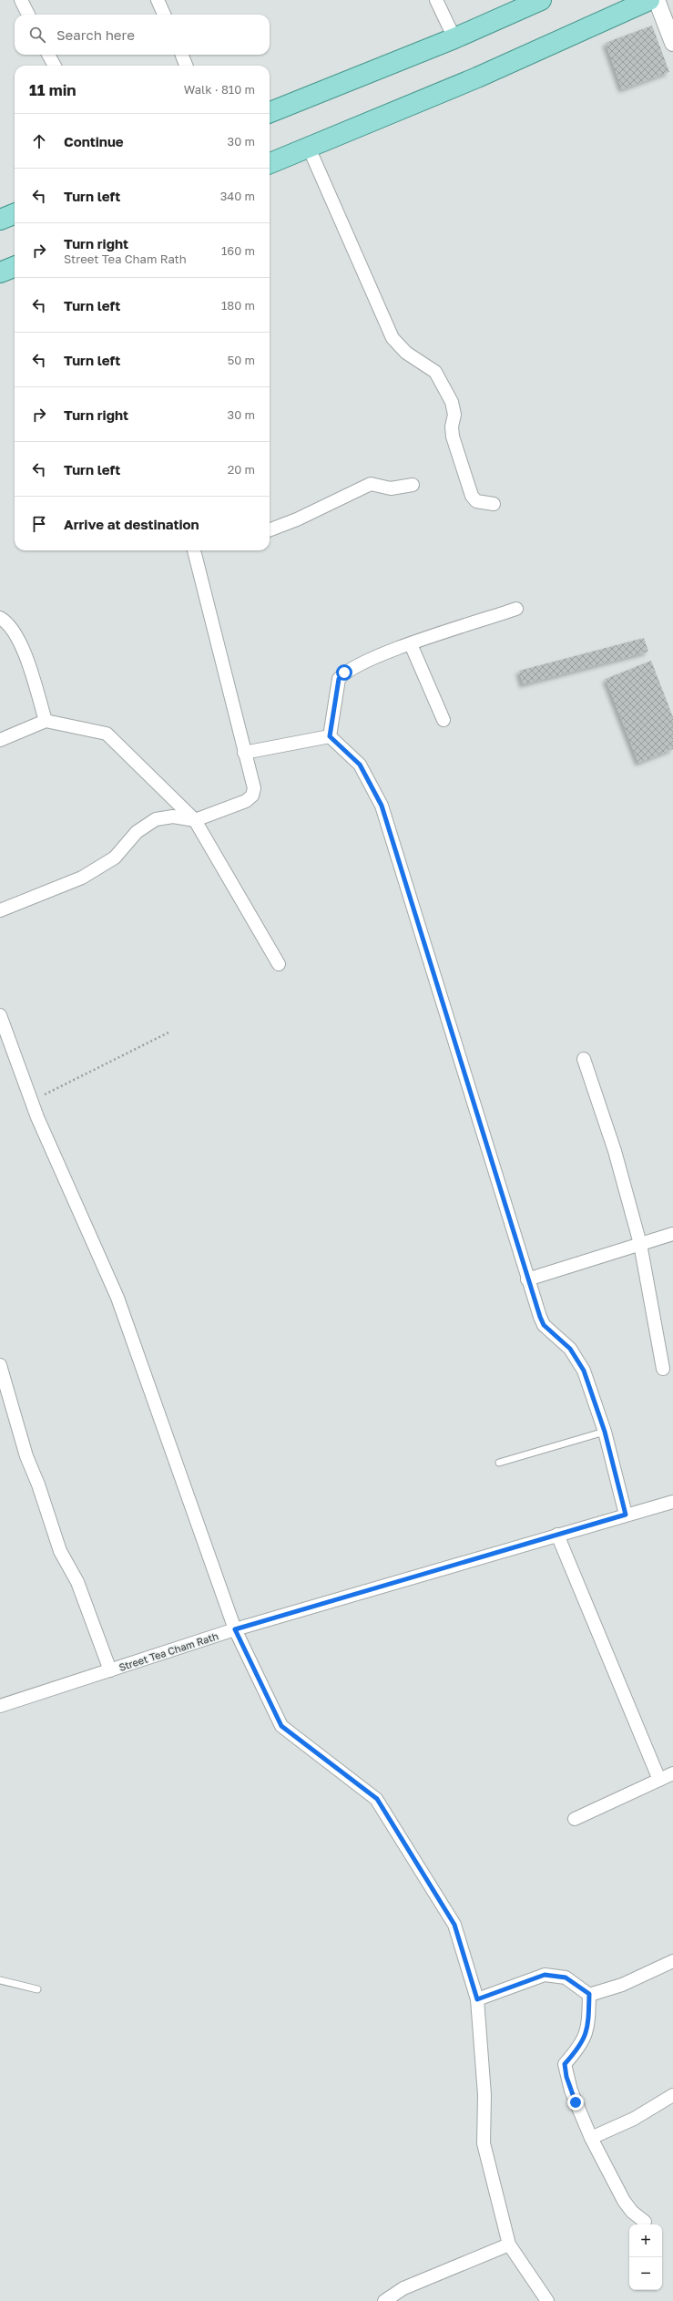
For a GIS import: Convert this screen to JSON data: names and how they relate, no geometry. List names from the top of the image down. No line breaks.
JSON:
{"streets":{"street":["Street Tea Cham Rath"]},"page":{"search":"Search here","heading":["11 min","Walk · 810 m"],"list":[["Continue","30 m"],["Turn left","340 m"],["Turn right","Street Tea Cham Rath","160 m"],["Turn left","180 m"],["Turn left","50 m"],["Turn right","30 m"],["Turn left","20 m"],"Arrive at destination"],"map_buttons":["+","−"]}}
